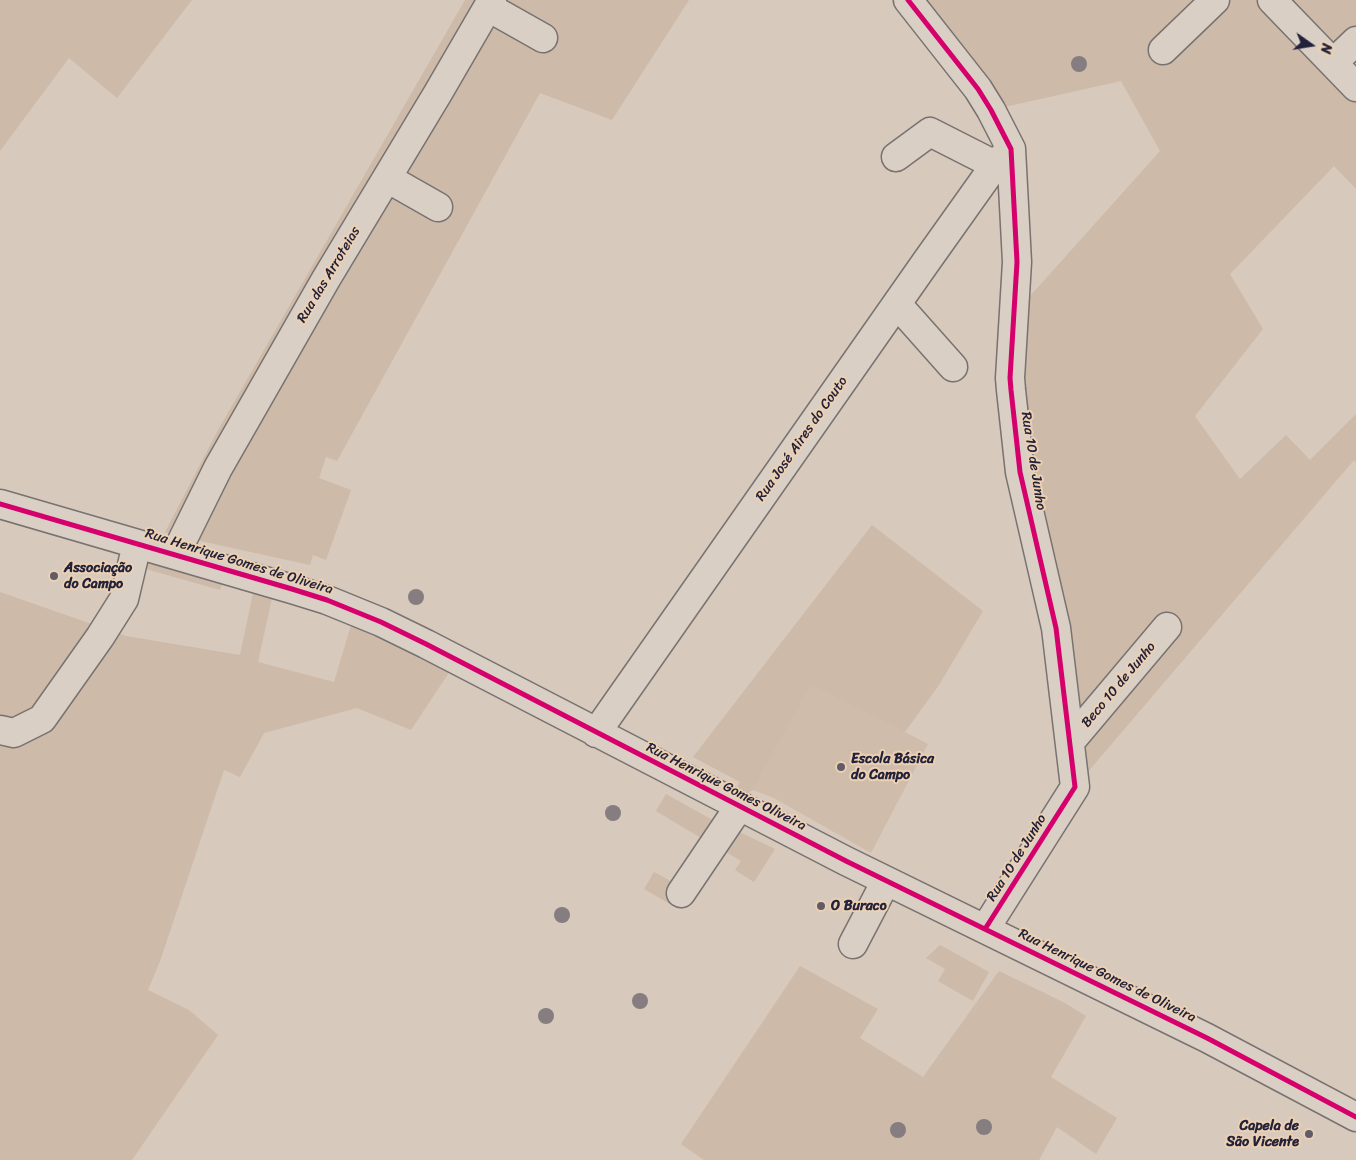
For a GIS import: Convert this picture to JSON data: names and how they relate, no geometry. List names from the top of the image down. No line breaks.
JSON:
{"streets":{"street":["Rua das Arroteias","Rua José Aires do Couto","Rua 10 de Junho","Rua Henrique Gomes de Oliveira","Beco 10 de Junho","Rua Henrique Gomes Oliveira"]},"crossings":[["Rua das Arroteias","Rua Henrique Gomes de Oliveira"],["Rua José Aires do Couto","Rua 10 de Junho"],["Rua José Aires do Couto","Rua Henrique Gomes de Oliveira"],["Rua José Aires do Couto","Rua Henrique Gomes Oliveira"],["Rua 10 de Junho","Rua Henrique Gomes de Oliveira"],["Rua 10 de Junho","Beco 10 de Junho"],["Rua Henrique Gomes de Oliveira","Rua Henrique Gomes Oliveira"]],"places":["Associação do Campo","Escola Básica do Campo","O Buraco","Capela de São Vicente"],"north":"right"}
